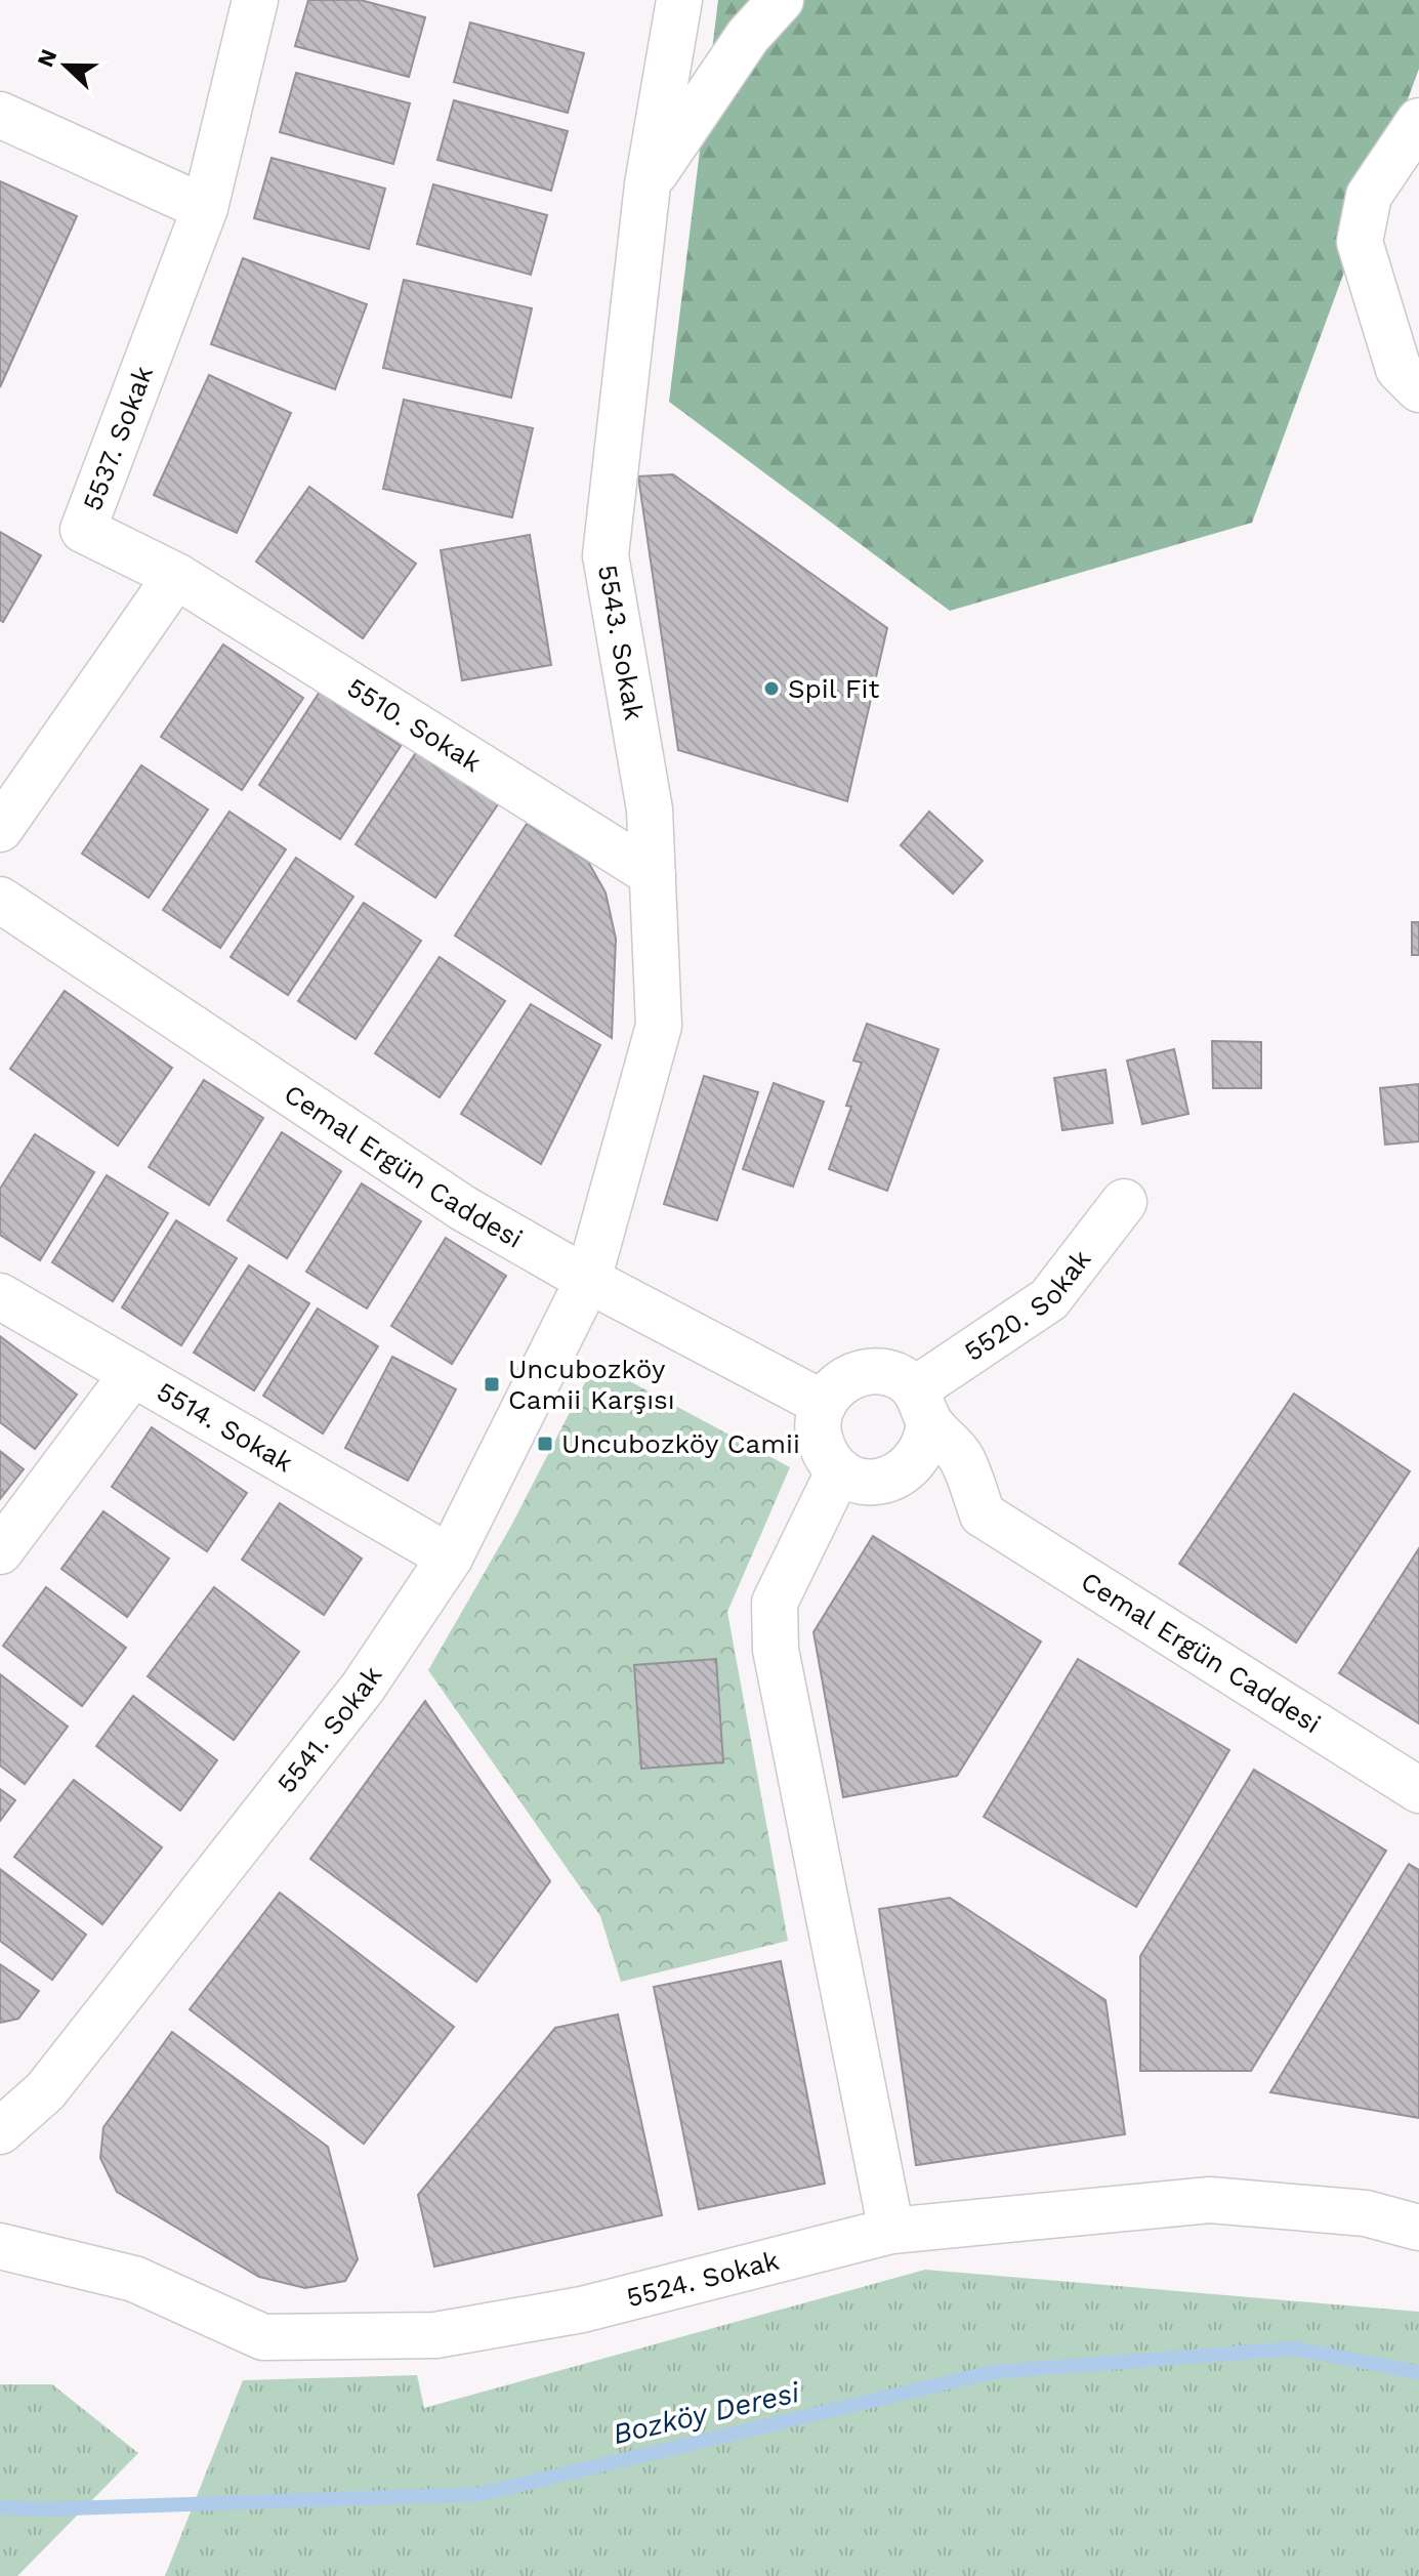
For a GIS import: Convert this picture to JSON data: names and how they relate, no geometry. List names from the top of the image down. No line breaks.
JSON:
{"streets":{"street":["5537. Sokak","5543. Sokak","5510. Sokak","Cemal Ergün Caddesi","5520. Sokak","5514. Sokak","5541. Sokak","5524. Sokak"]},"crossings":[["5537. Sokak","5510. Sokak"],["5543. Sokak","5510. Sokak"],["5543. Sokak","Cemal Ergün Caddesi"],["5543. Sokak","5541. Sokak"],["Cemal Ergün Caddesi","5520. Sokak"],["Cemal Ergün Caddesi","5541. Sokak"],["5514. Sokak","5541. Sokak"]],"water":["Bozköy Deresi"],"places":{"other":["Spil Fit"],"transit":["Uncubozköy Camii Karşısı","Uncubozköy Camii"]},"north":"left"}
